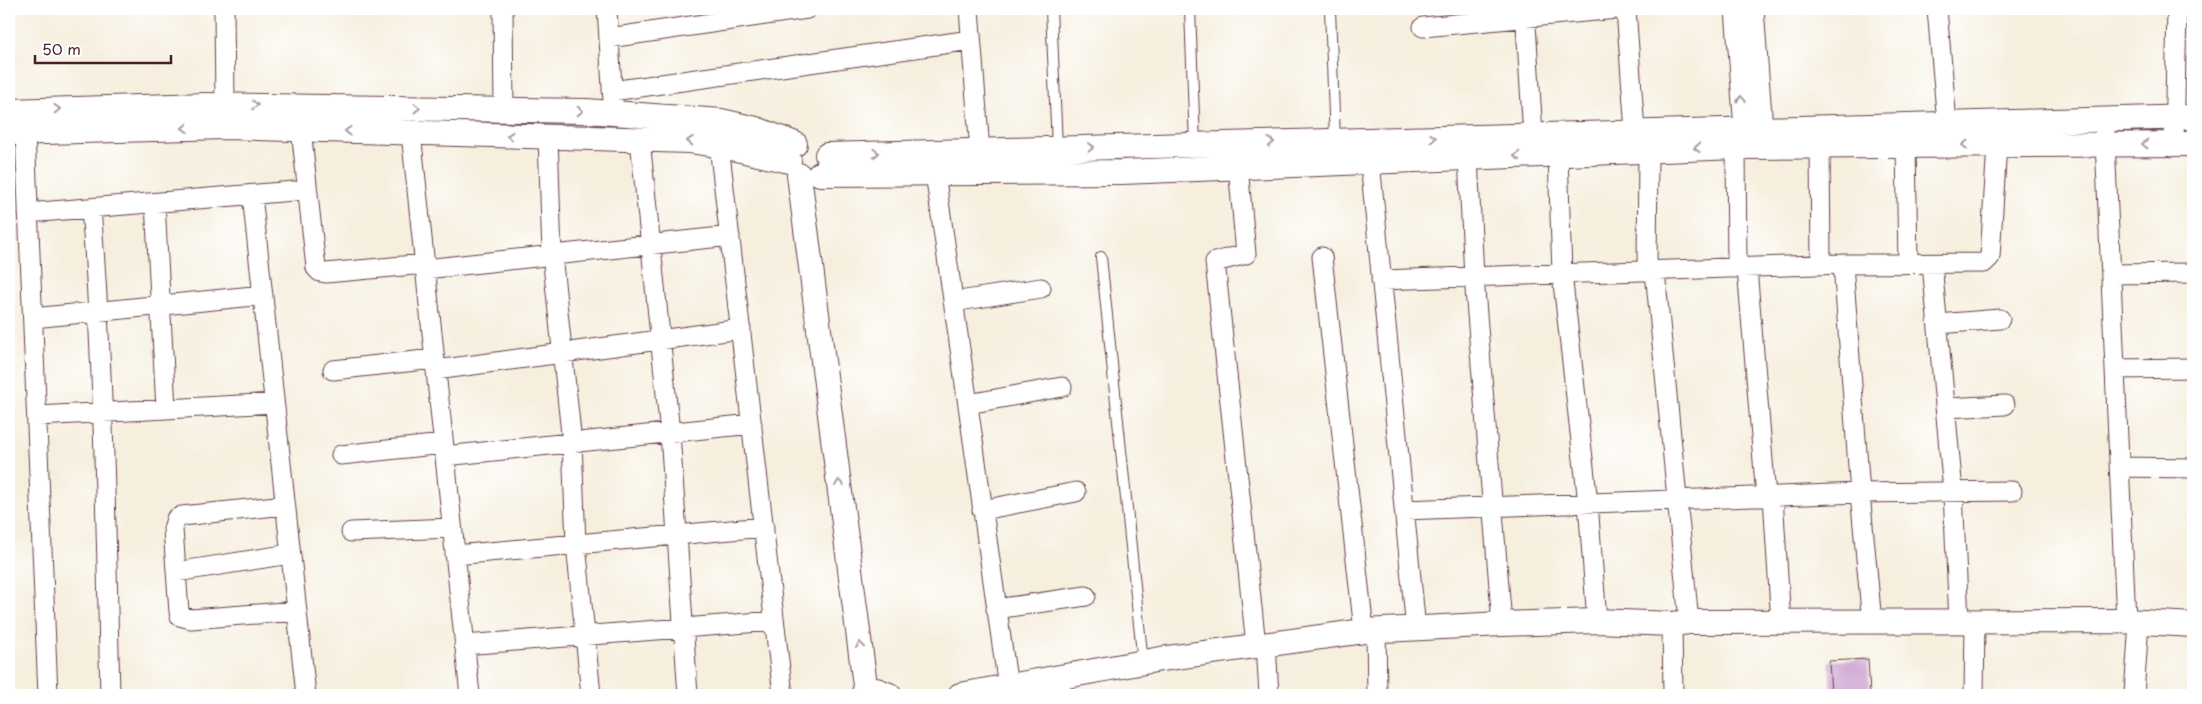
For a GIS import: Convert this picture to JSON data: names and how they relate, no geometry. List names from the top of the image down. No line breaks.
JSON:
{"scale_bar":"50 m"}
